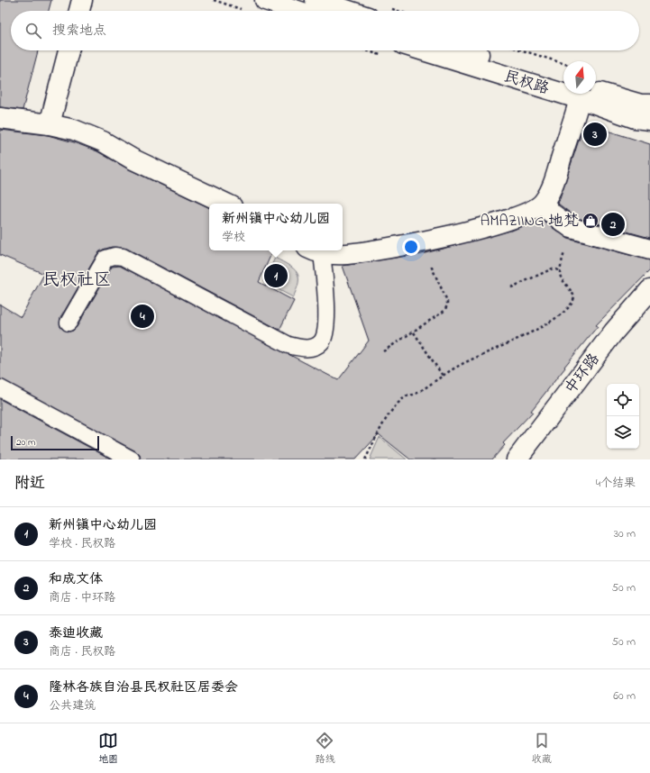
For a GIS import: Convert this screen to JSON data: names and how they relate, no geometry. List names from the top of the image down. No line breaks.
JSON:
{"streets":{"main road":["民权路","中环路"]},"districts":["民权社区"],"places":{"shop":["AMAZIING 地梵"]},"scale_bar":"20 m","north":"top","page":{"search":"搜索地点","pins":["3","2","1","4"],"popup":["新州镇中心幼儿园","学校"],"scale":"20 m","heading":["附近","4个结果"],"list":[{"mark":"1","name":"新州镇中心幼儿园","note":"学校 · 民权路","value":"30 m"},{"mark":"2","name":"和成文体","note":"商店 · 中环路","value":"50 m"},{"mark":"3","name":"泰迪收藏","note":"商店 · 民权路","value":"50 m"},{"mark":"4","name":"隆林各族自治县民权社区居委会","note":"公共建筑","value":"60 m"}],"nav":["地图","路线","收藏"]}}
